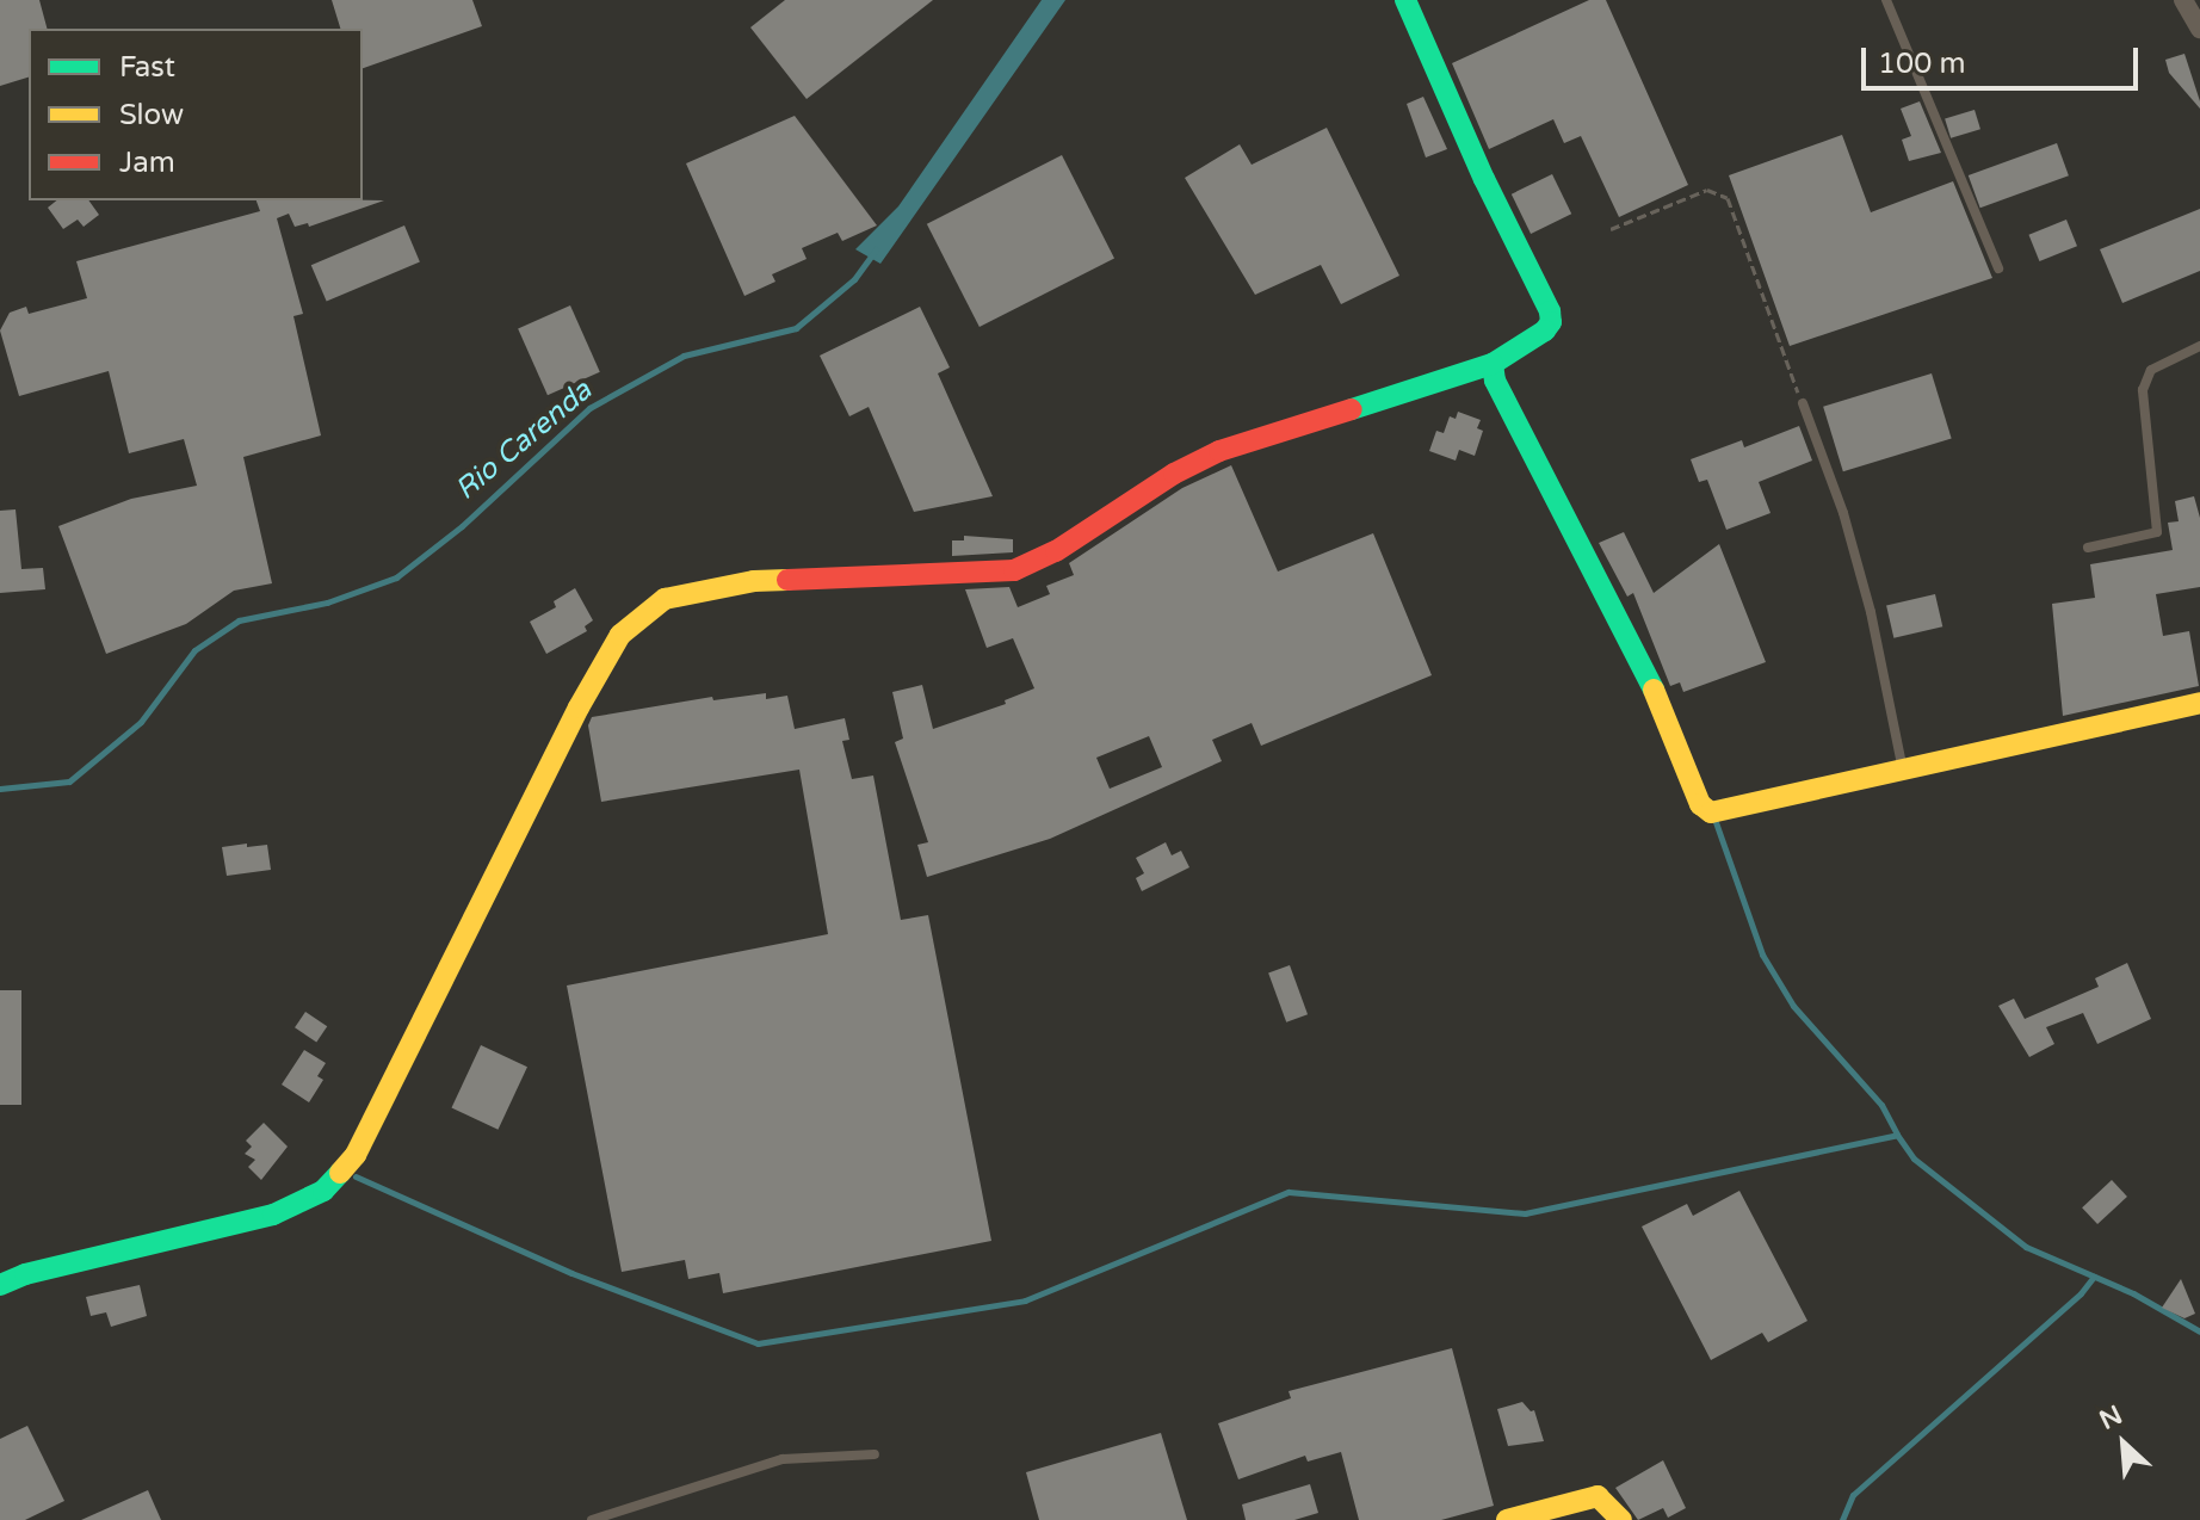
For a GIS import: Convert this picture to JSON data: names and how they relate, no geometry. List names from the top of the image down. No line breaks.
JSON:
{"water":["Rio Carenda"],"legend":["Fast","Slow","Jam"],"scale_bar":"100 m","north":"top left"}
